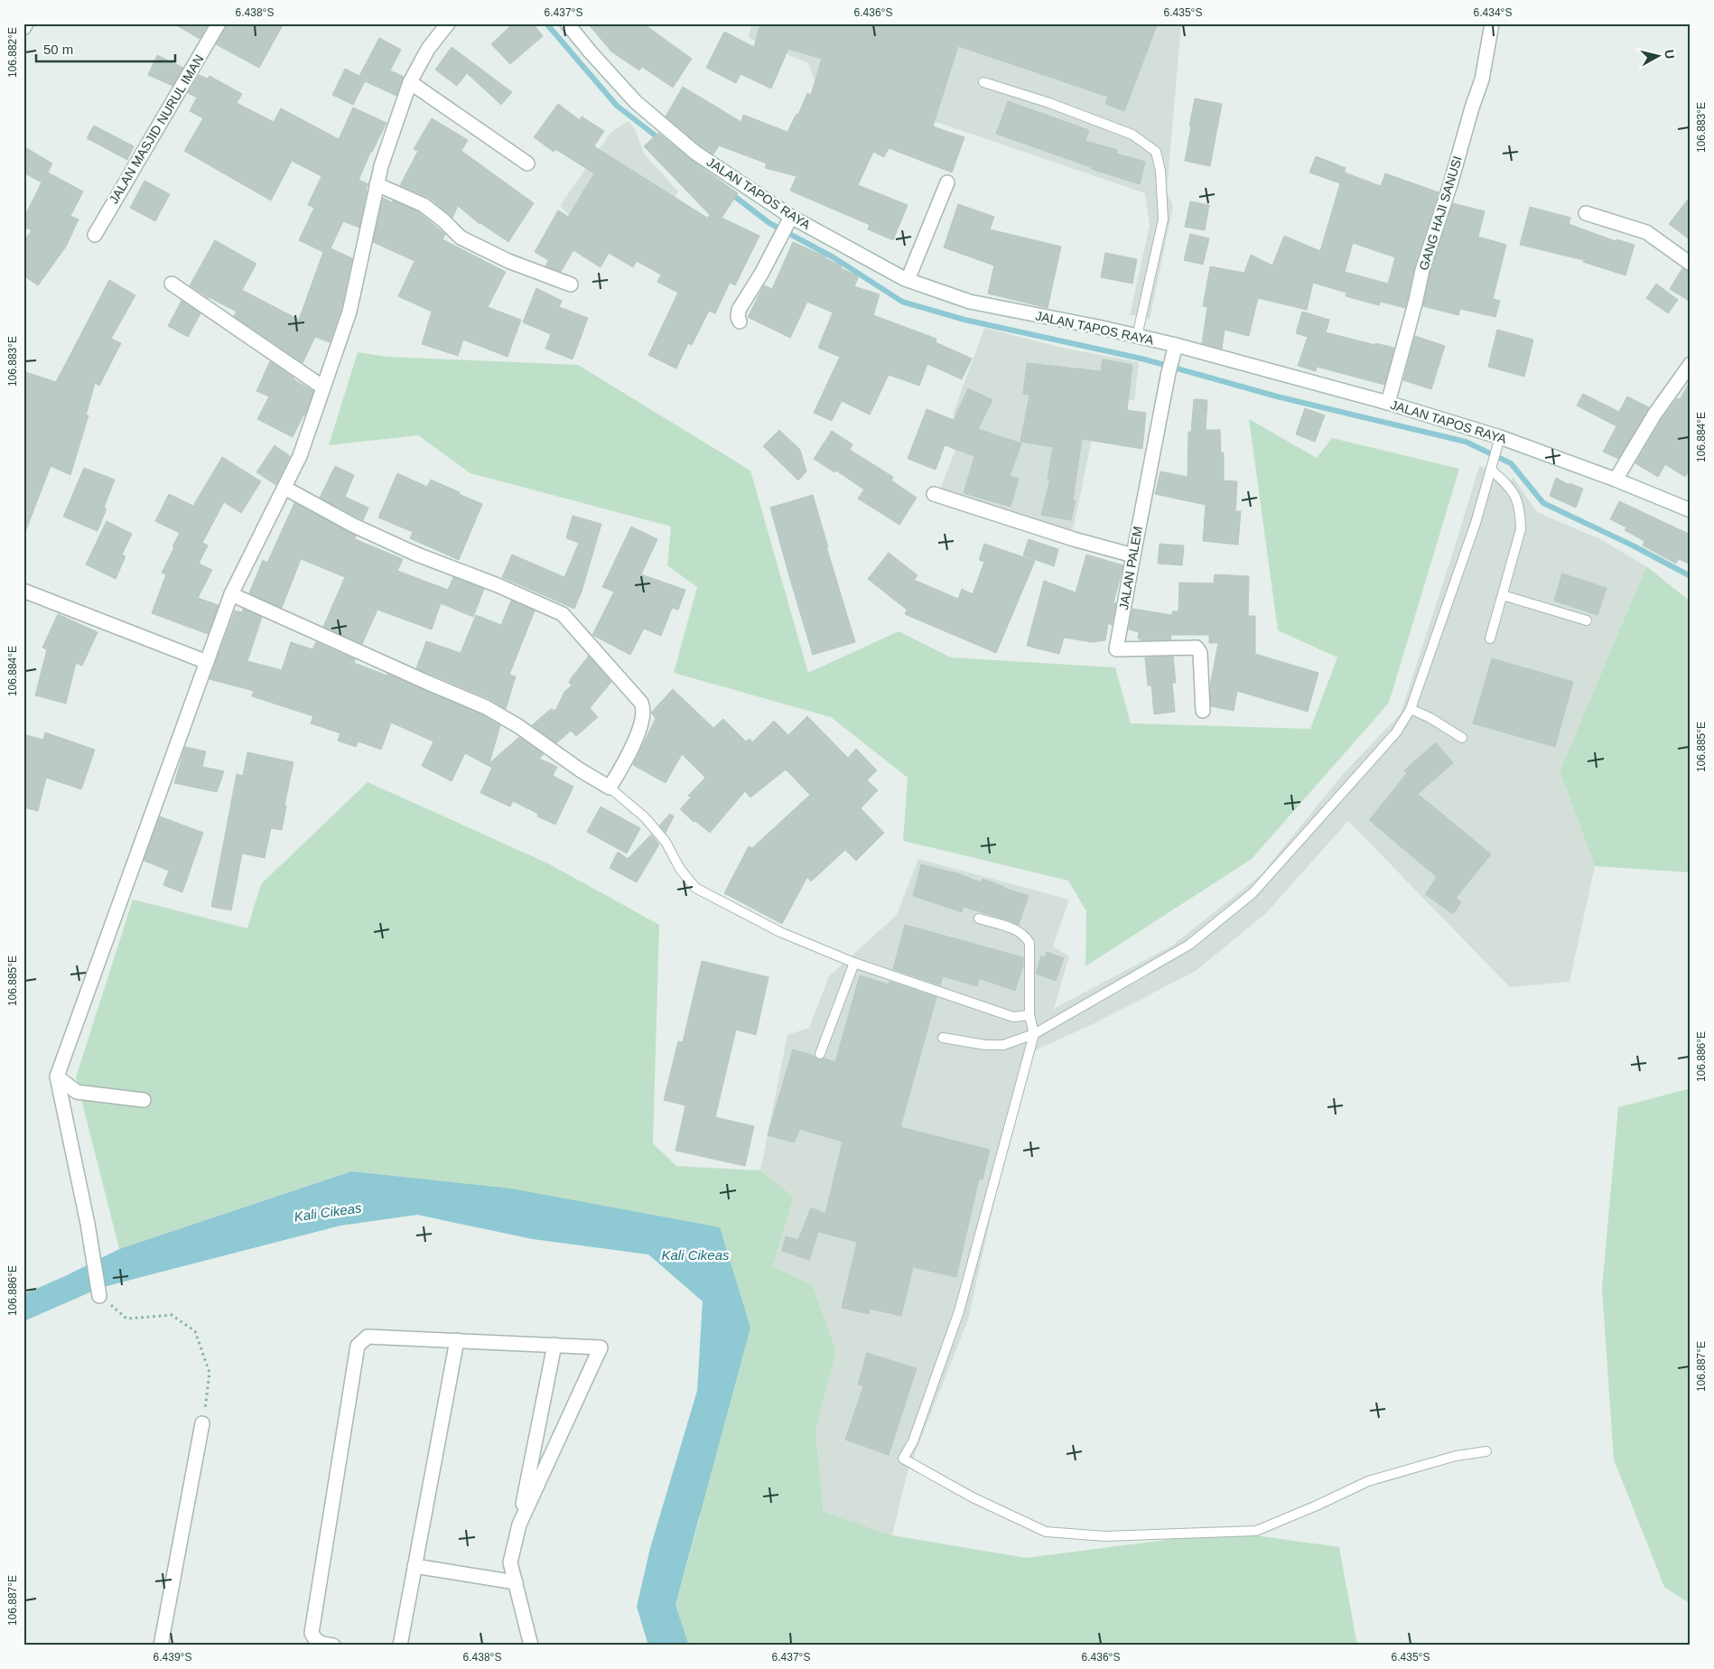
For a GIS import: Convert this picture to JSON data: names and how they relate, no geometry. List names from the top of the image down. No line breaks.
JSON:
{"streets":{"street":["JALAN MASJID NURUL IMAN","JALAN TAPOS RAYA","GANG HAJI SANUSI","JALAN PALEM"]},"crossings":[["JALAN TAPOS RAYA","GANG HAJI SANUSI"],["JALAN TAPOS RAYA","JALAN PALEM"]],"water":["Kali Cikeas"],"scale_bar":"50 m","north":"right","coordinates":["6.438°S","6.437°S","6.436°S","6.435°S","6.434°S","106.882°E","106.883°E","106.884°E","106.885°E","106.886°E","106.887°E","6.439°S"]}
